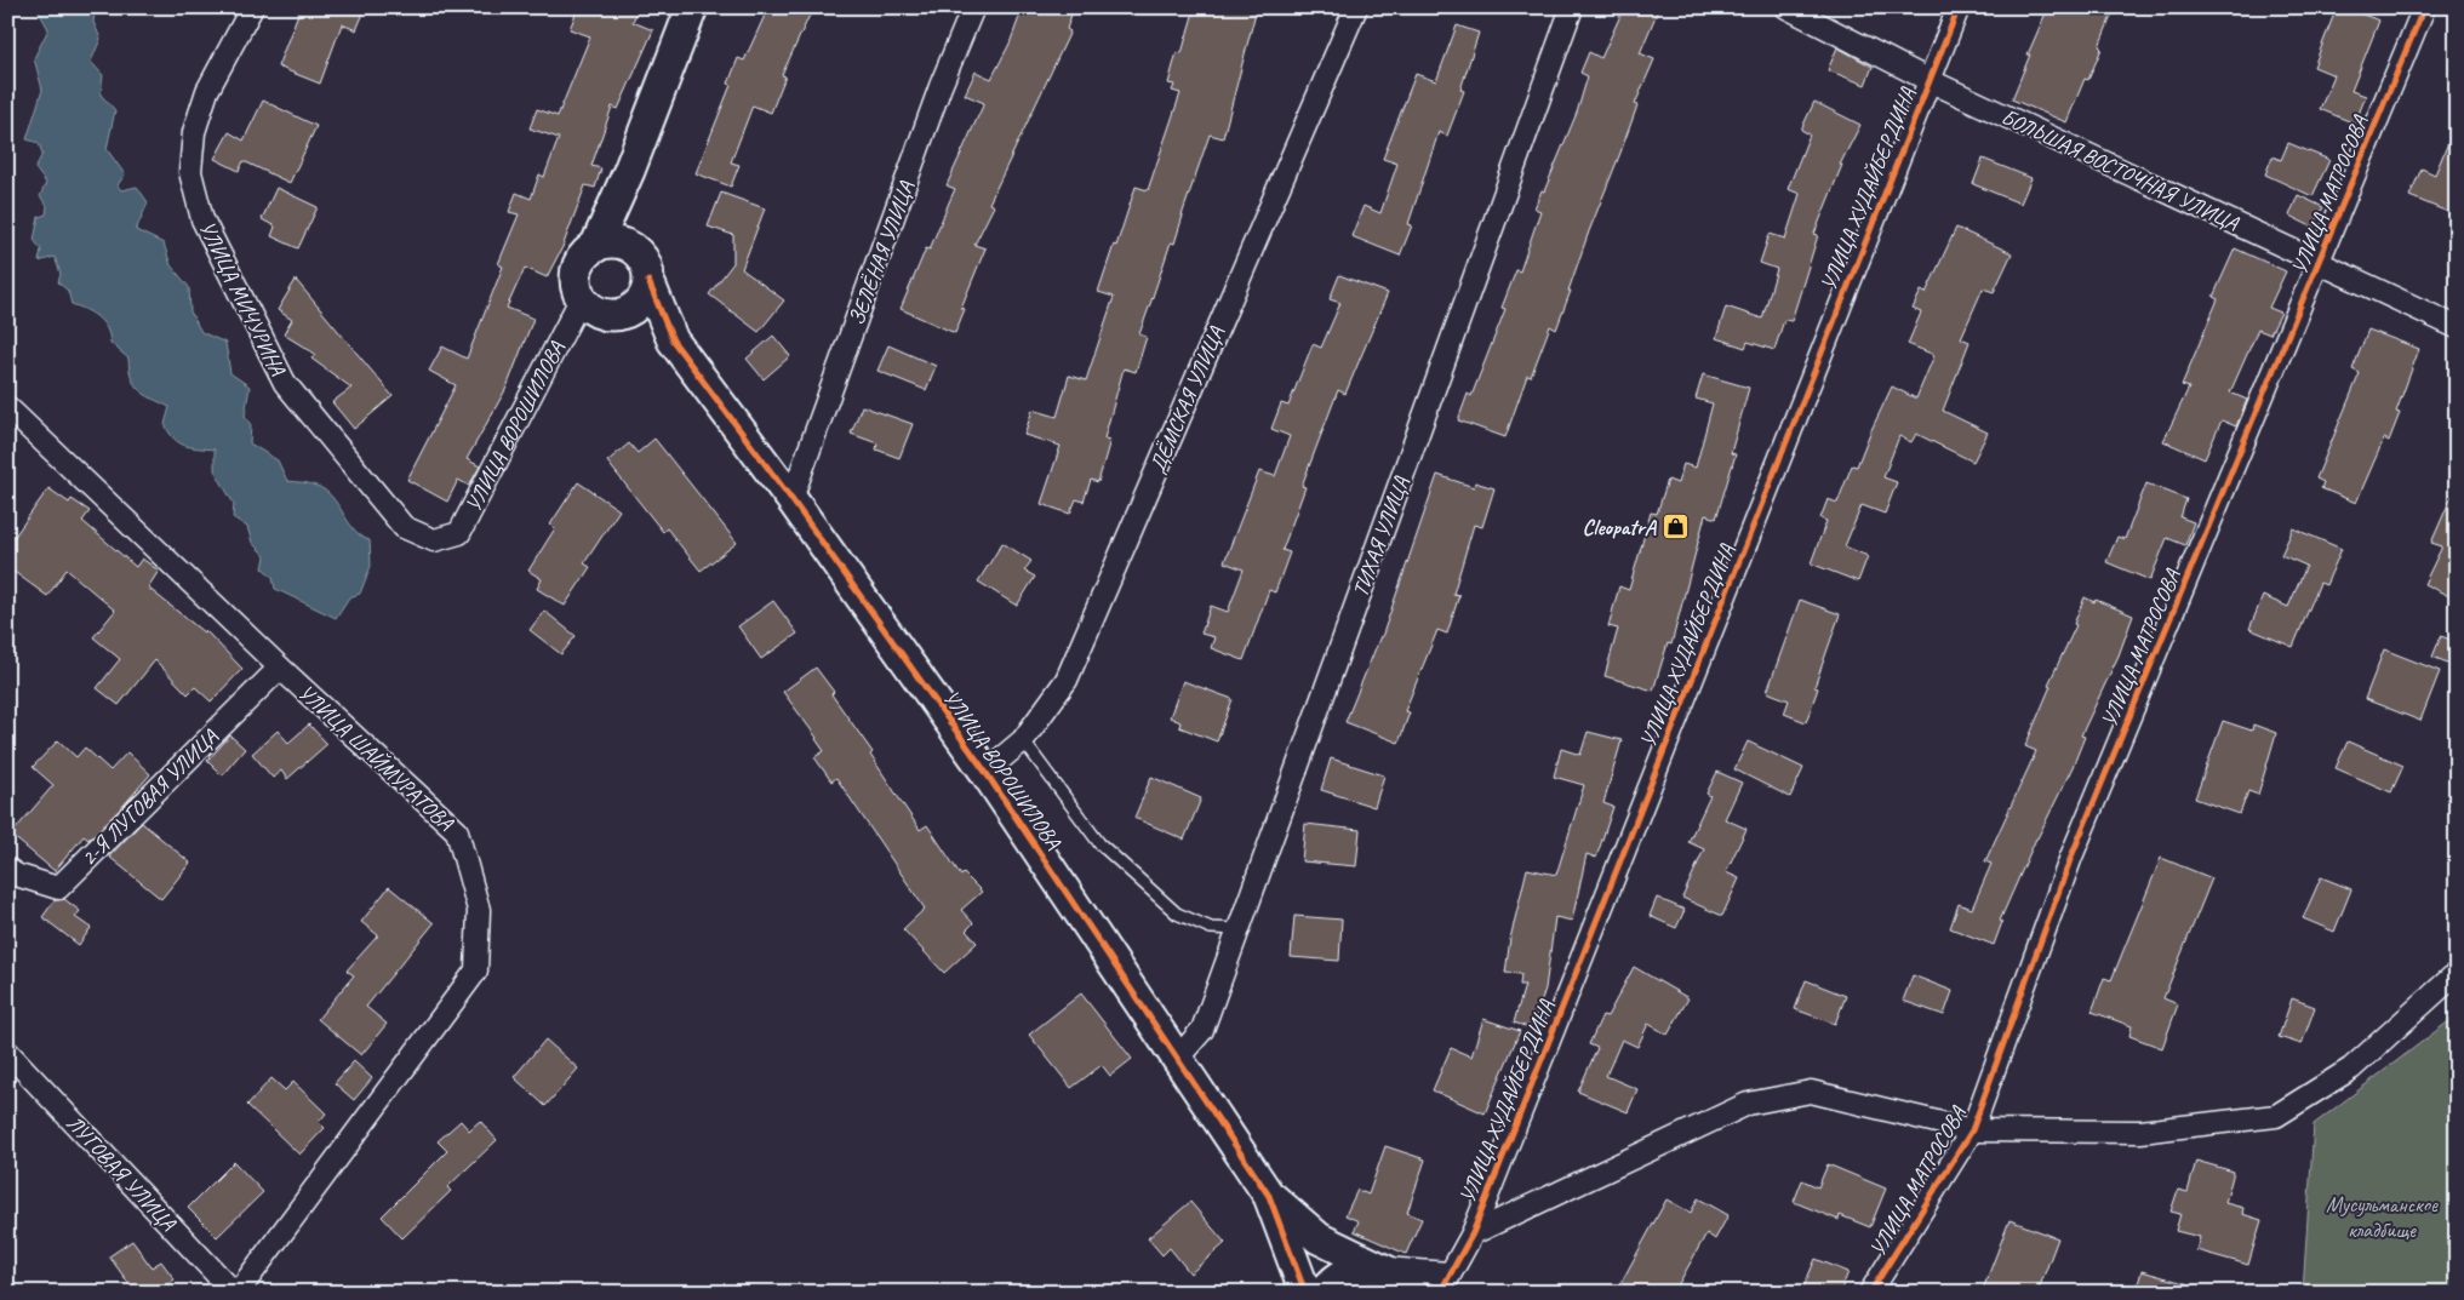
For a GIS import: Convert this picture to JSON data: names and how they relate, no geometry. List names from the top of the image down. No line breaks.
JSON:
{"streets":{"street":["БОЛЬШАЯ ВОСТОЧНАЯ УЛИЦА","УЛИЦА ХУДАЙБЕРДИНА","УЛИЦА МАТРОСОВА","ЗЕЛЁНАЯ УЛИЦА","УЛИЦА МИЧУРИНА","ДЁМСКАЯ УЛИЦА","УЛИЦА ВОРОШИЛОВА","ТИХАЯ УЛИЦА","УЛИЦА ШАЙМУРАТОВА","2-Я ЛУГОВАЯ УЛИЦА","ЛУГОВАЯ УЛИЦА"]},"crossings":[["БОЛЬШАЯ ВОСТОЧНАЯ УЛИЦА","УЛИЦА ХУДАЙБЕРДИНА"],["БОЛЬШАЯ ВОСТОЧНАЯ УЛИЦА","УЛИЦА МАТРОСОВА"],["ЗЕЛЁНАЯ УЛИЦА","УЛИЦА ВОРОШИЛОВА"],["УЛИЦА МИЧУРИНА","УЛИЦА ВОРОШИЛОВА"],["ДЁМСКАЯ УЛИЦА","УЛИЦА ВОРОШИЛОВА"],["УЛИЦА ВОРОШИЛОВА","ТИХАЯ УЛИЦА"],["УЛИЦА ШАЙМУРАТОВА","2-Я ЛУГОВАЯ УЛИЦА"],["УЛИЦА ШАЙМУРАТОВА","ЛУГОВАЯ УЛИЦА"]],"parks":["Мусульманское кладбище"],"places":{"shop":["CleopatrA"]}}
